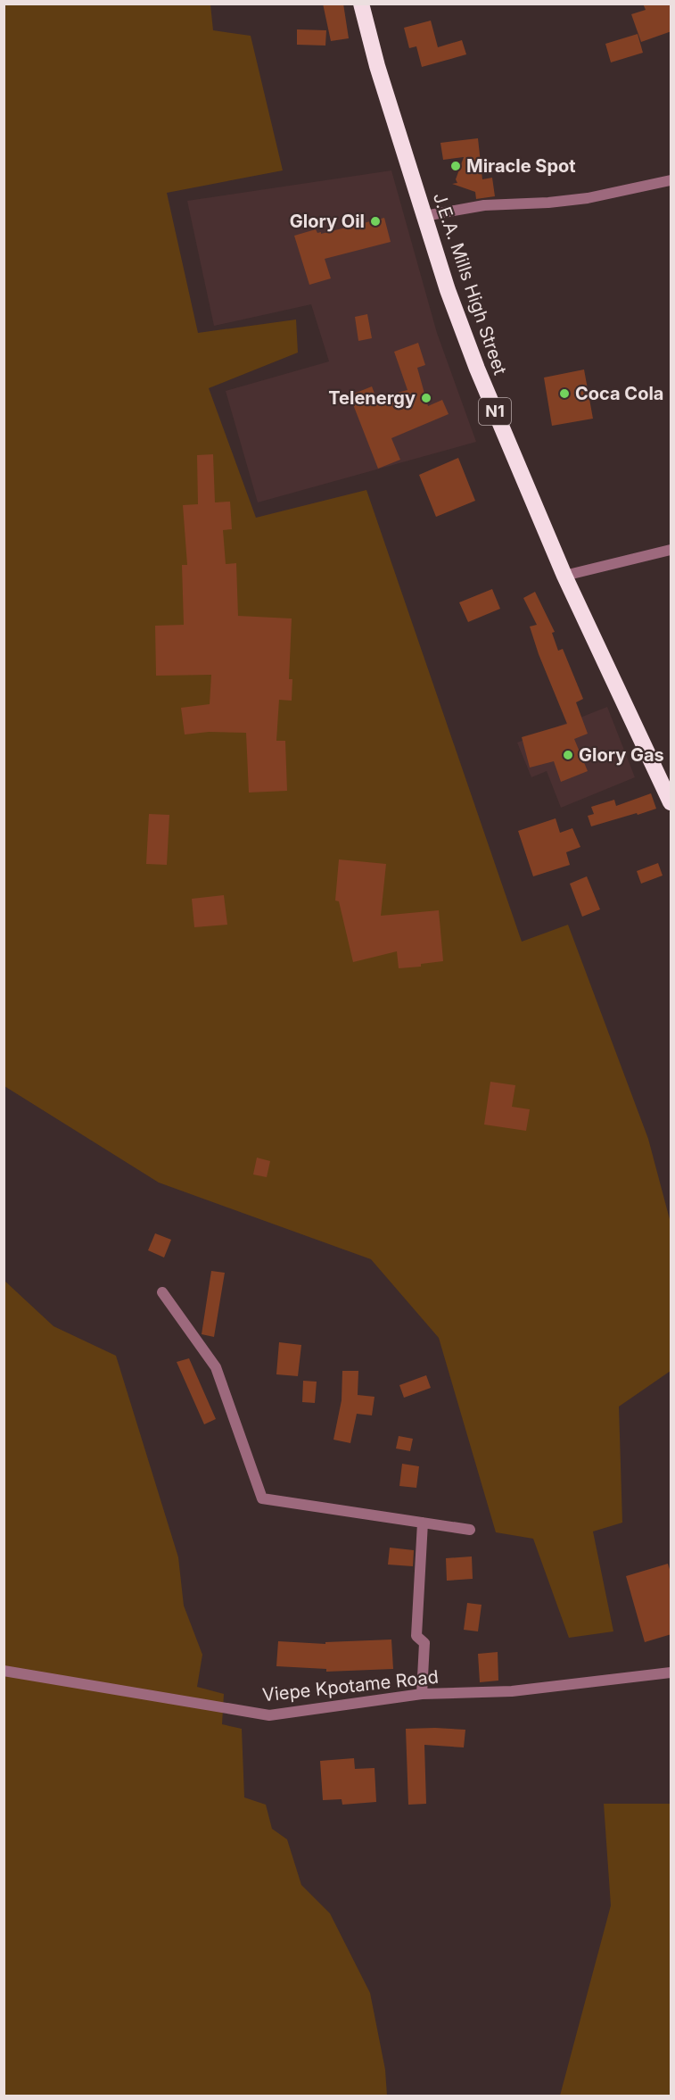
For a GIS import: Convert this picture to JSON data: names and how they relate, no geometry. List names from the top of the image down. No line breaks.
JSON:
{"streets":{"highway":["J.E.A. Mills High Street","N1"],"street":["Viepe Kpotame Road"]},"places":["Miracle Spot","Glory Oil","Coca Cola","Telenergy","Glory Gas"]}
